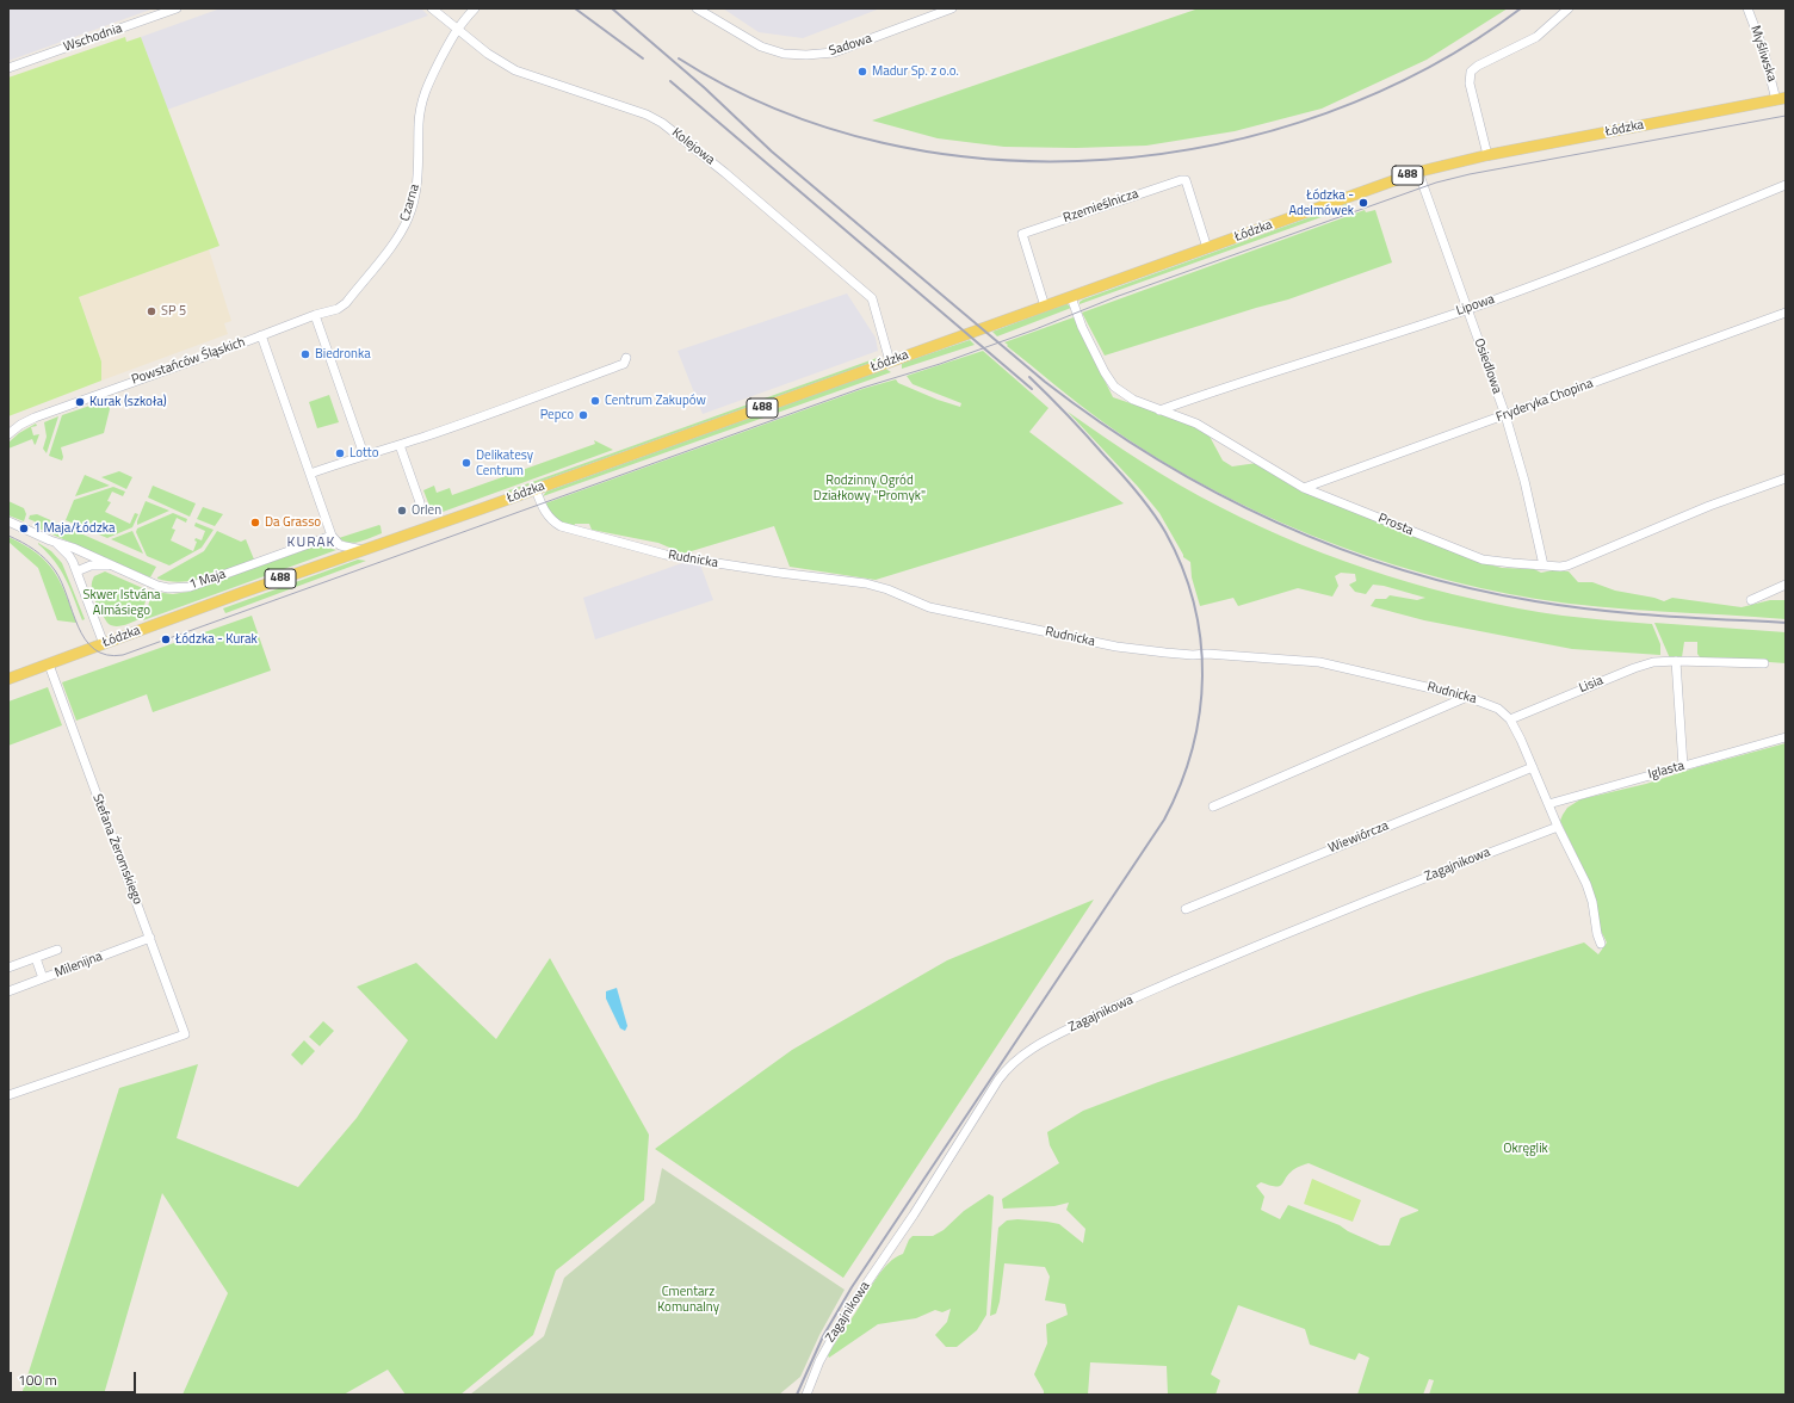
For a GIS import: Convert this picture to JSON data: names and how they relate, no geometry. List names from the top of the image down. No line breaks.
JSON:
{"streets":{"main road":["Łódzka","488"],"street":["Wschodnia","Sadowa","Myśliwska","Kolejowa","Czarna","Rzemieślnicza","Lipowa","Powstańców Śląskich","Osiedlowa","Fryderyka Chopina","Prosta","Rudnicka","1 Maja","Lisia","Iglasta","Wiewiórcza","Stefana Żeromskiego","Zagajnikowa","Milenijna"]},"crossings":[["Myśliwska","Łódzka"],["Łódzka","Kolejowa"],["Łódzka","Rzemieślnicza"],["Łódzka","Osiedlowa"],["Łódzka","Prosta"],["Łódzka","Rudnicka"],["Łódzka","1 Maja"],["Łódzka","Stefana Żeromskiego"],["Kolejowa","Czarna"],["Czarna","Powstańców Śląskich"],["Lipowa","Osiedlowa"],["Lipowa","Prosta"],["Powstańców Śląskich","1 Maja"],["Osiedlowa","Fryderyka Chopina"],["Osiedlowa","Prosta"],["Fryderyka Chopina","Prosta"],["Rudnicka","Lisia"],["Rudnicka","Iglasta"],["Rudnicka","Wiewiórcza"],["Rudnicka","Zagajnikowa"],["Stefana Żeromskiego","Milenijna"]],"districts":["KURAK"],"parks":["Rodzinny Ogród Działkowy \"Promyk\"","Skwer Istvána Almásiego","Okręglik","Cmentarz Komunalny"],"places":["Madur Sp. z o.o.","Łódzka - Adelmówek","SP 5","Biedronka","Centrum Zakupów","Kurak (szkoła)","Pepco","Lotto","Delikatesy Centrum","Orlen","Da Grasso","1 Maja/Łódzka","Łódzka - Kurak"],"scale_bar":"100 m"}
